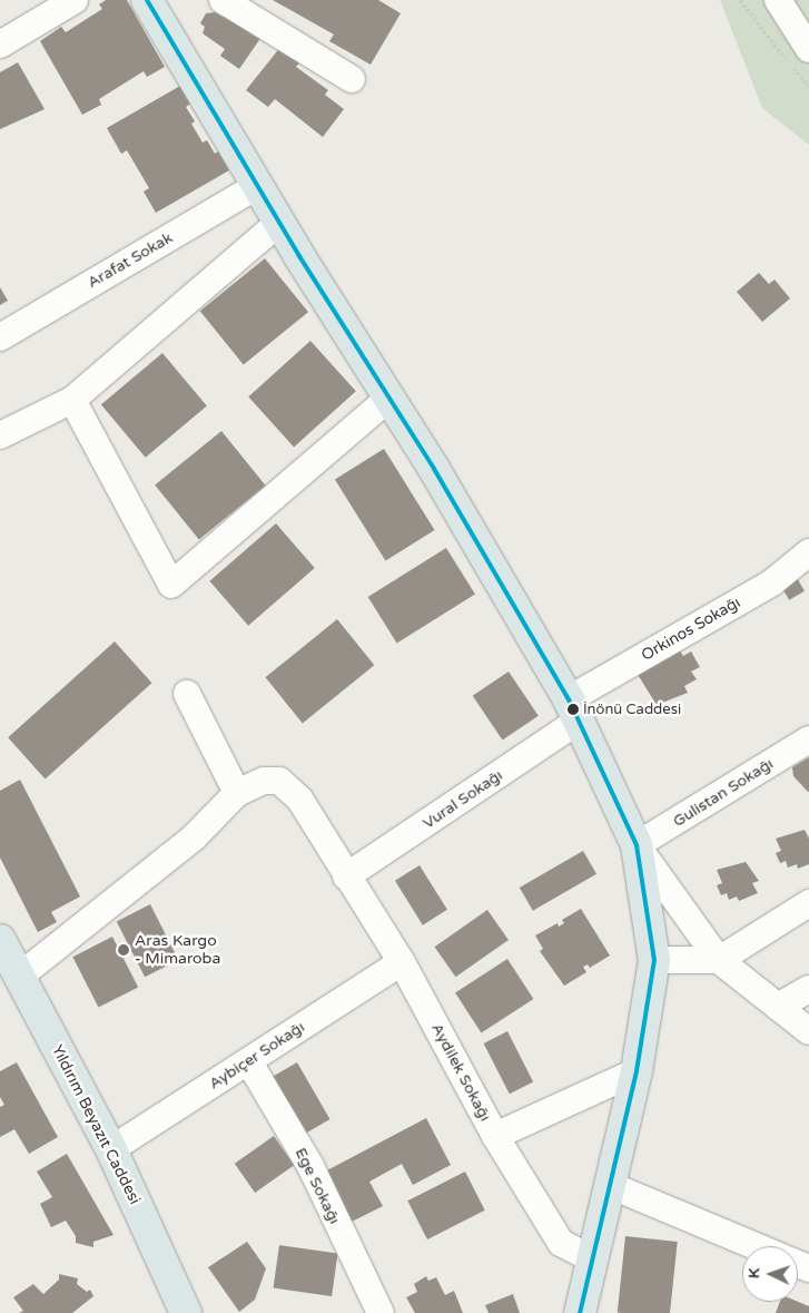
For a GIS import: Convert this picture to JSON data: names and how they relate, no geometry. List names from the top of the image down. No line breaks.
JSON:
{"streets":{"main road":["Yıldırım Beyazıt Caddesi"],"street":["Arafat Sokak","Orkinos Sokağı","Gulistan Sokağı","Vural Sokağı","Aybiçer Sokağı","Aydilek Sokağı","Ege Sokağı"]},"crossings":[["Orkinos Sokağı","Vural Sokağı"],["Vural Sokağı","Aydilek Sokağı"],["Aybiçer Sokağı","Aydilek Sokağı"],["Aybiçer Sokağı","Yıldırım Beyazıt Caddesi"],["Aybiçer Sokağı","Ege Sokağı"]],"places":["İnönü Caddesi","Aras Kargo - Mimaroba"],"north":"left"}
